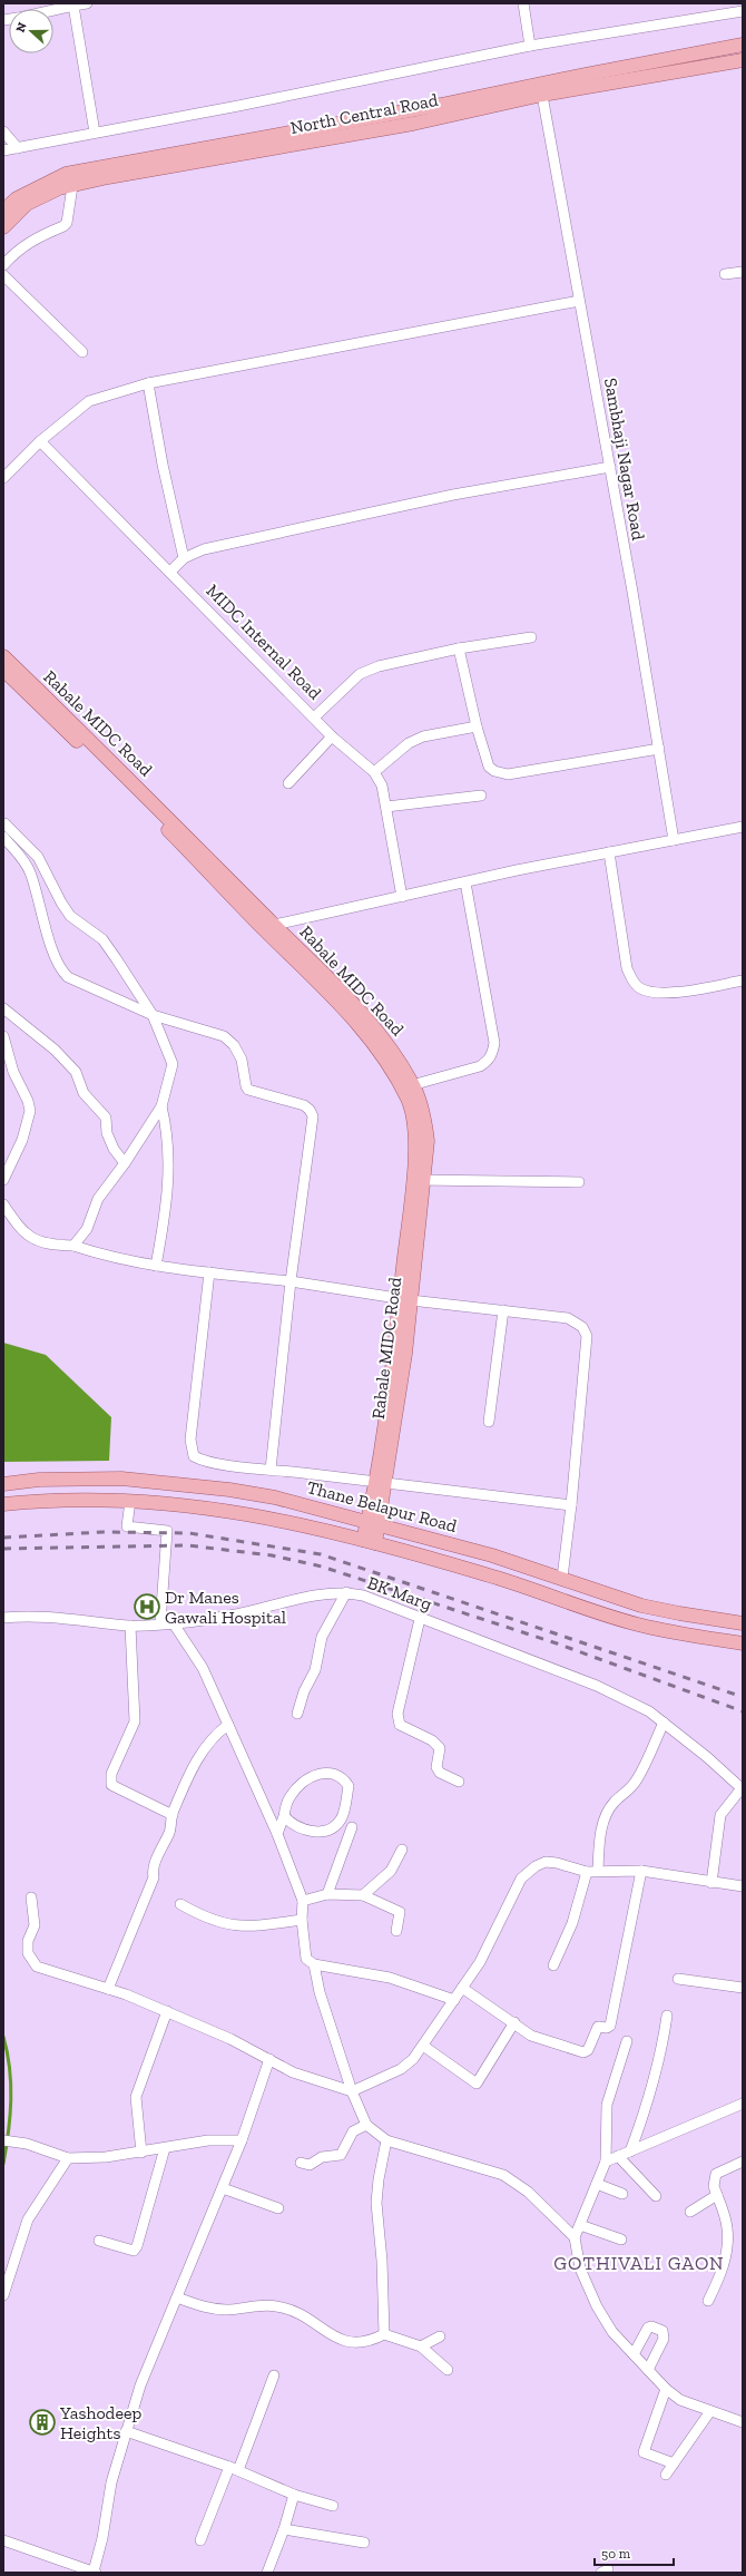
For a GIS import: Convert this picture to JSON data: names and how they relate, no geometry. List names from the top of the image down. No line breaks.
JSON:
{"streets":{"main road":["North Central Road","Rabale MIDC Road","Thane Belapur Road"],"street":["Sambhaji Nagar Road","MIDC Internal Road","BK Marg"]},"crossings":[["North Central Road","Sambhaji Nagar Road"],["Rabale MIDC Road","Thane Belapur Road"]],"districts":["GOTHIVALI GAON"],"places":{"hospital":["Dr Manes Gawali Hospital"],"building":["Yashodeep Heights"]},"scale_bar":"50 m","north":"left"}
